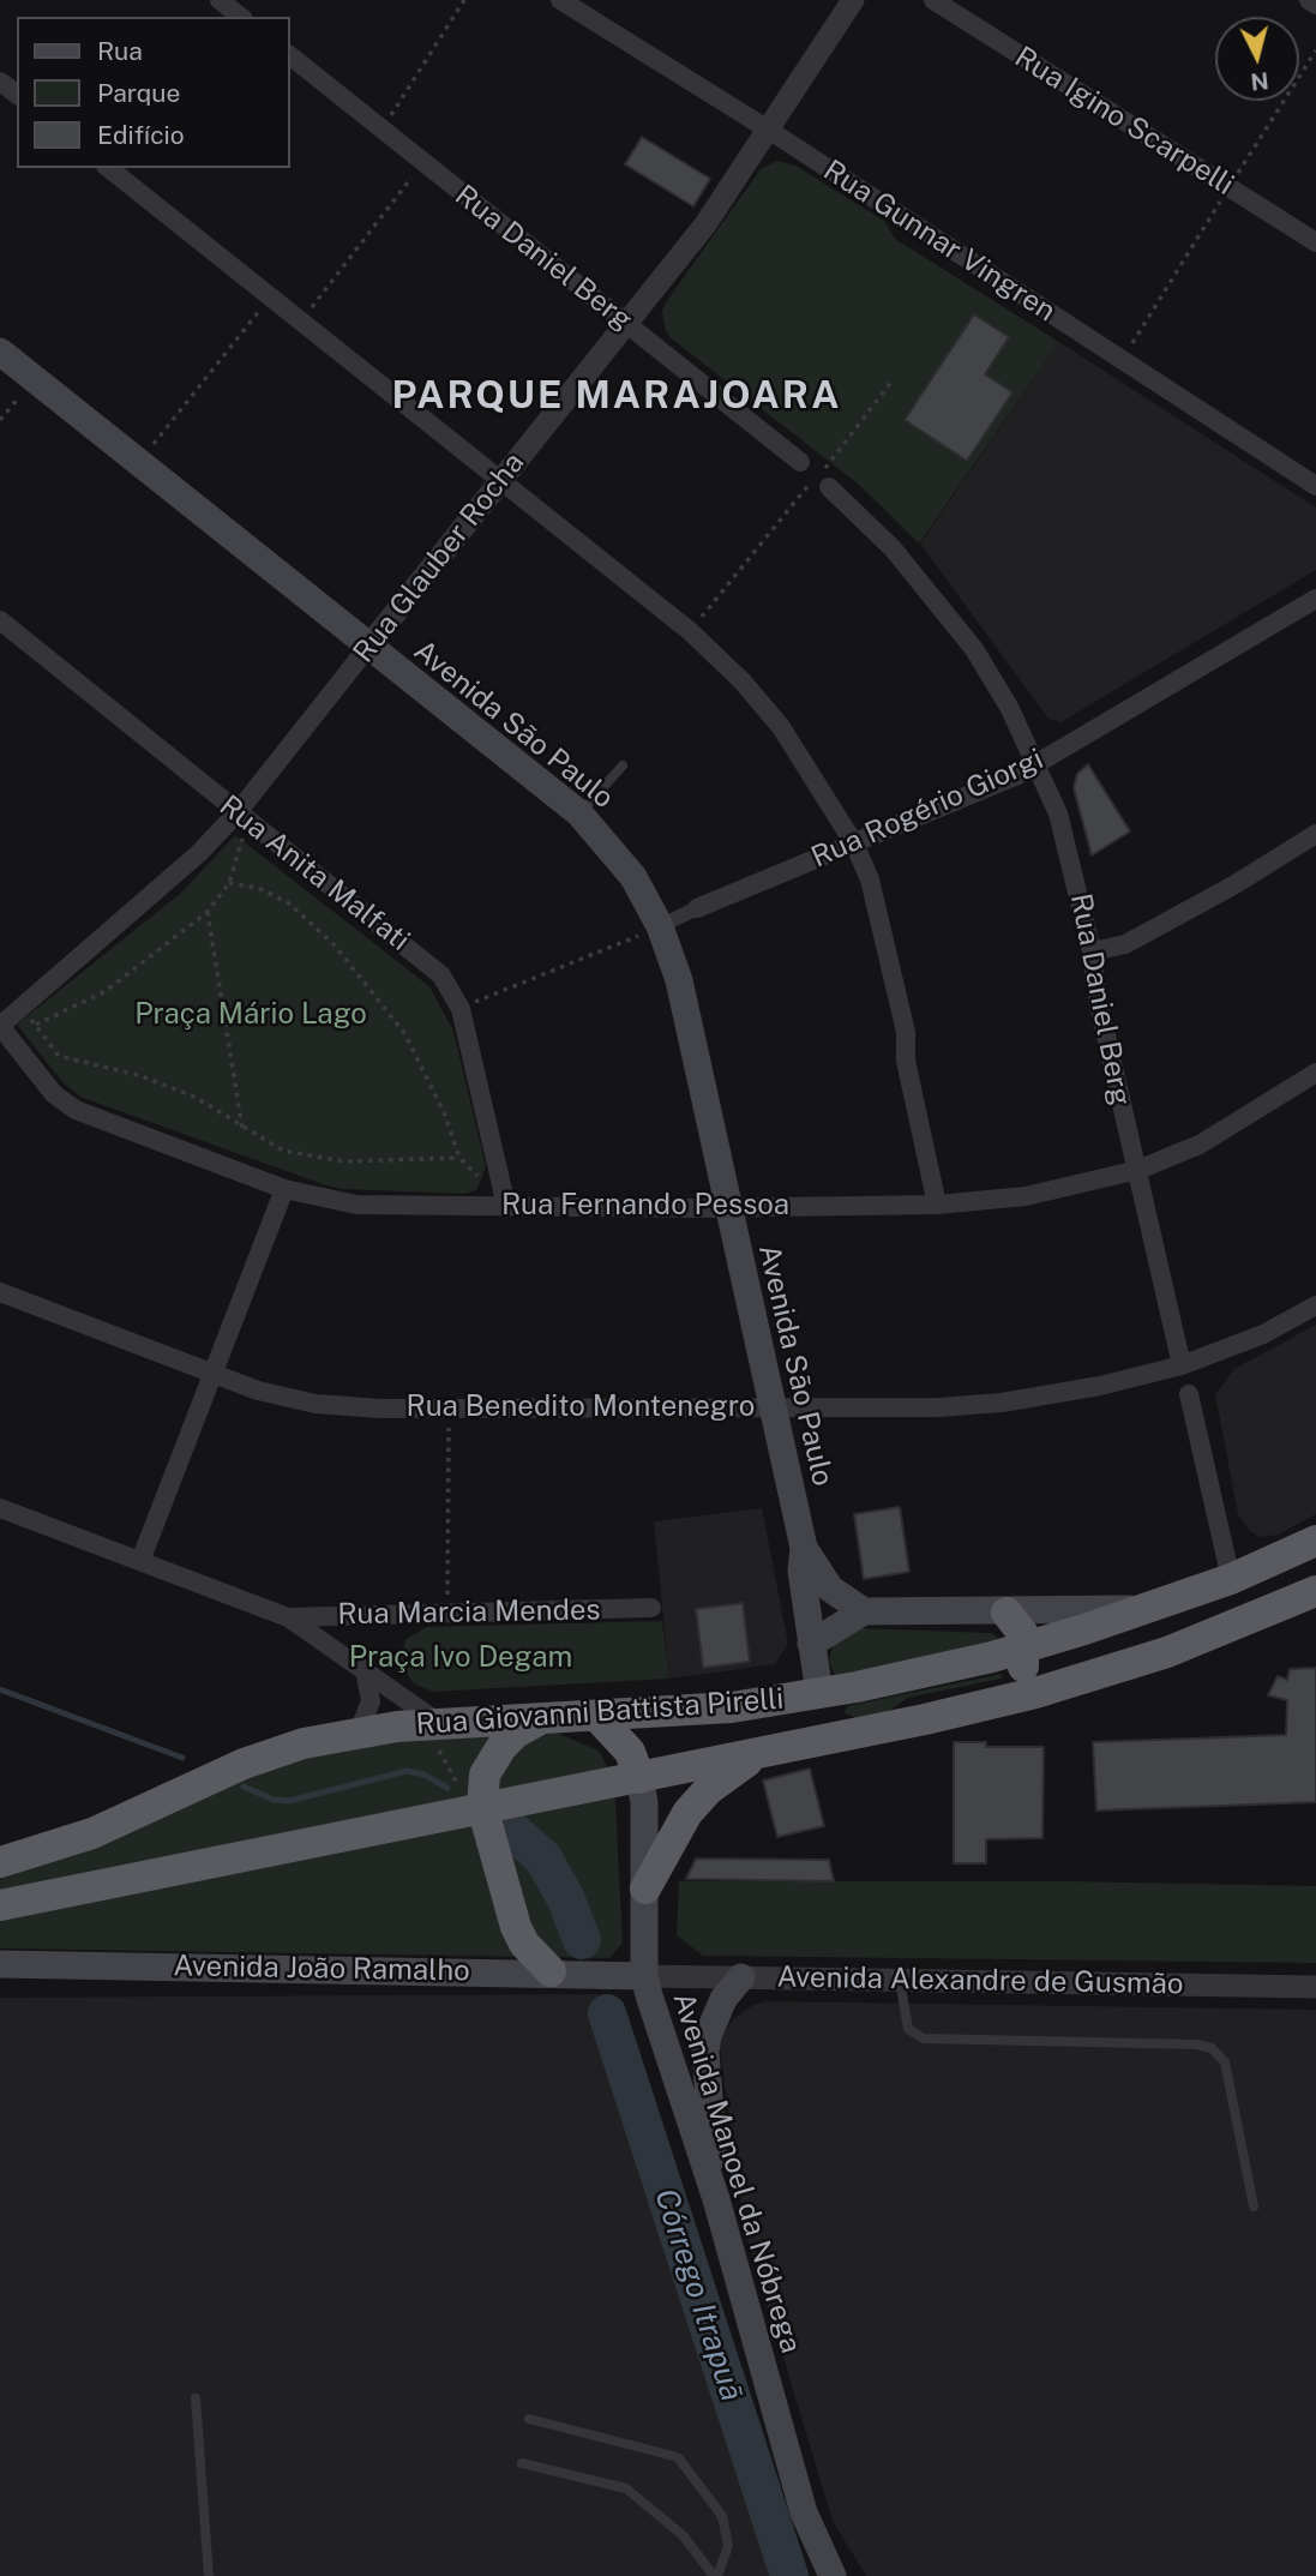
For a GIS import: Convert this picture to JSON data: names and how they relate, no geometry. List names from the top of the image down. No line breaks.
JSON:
{"streets":{"highway":["Rua Giovanni Battista Pirelli"],"main road":["Avenida São Paulo","Avenida João Ramalho","Avenida Manoel da Nóbrega"],"street":["Rua Igino Scarpelli","Rua Gunnar Vingren","Rua Daniel Berg","Rua Glauber Rocha","Rua Rogério Giorgi","Rua Anita Malfati","Rua Fernando Pessoa","Rua Benedito Montenegro","Rua Marcia Mendes","Avenida Alexandre de Gusmão"]},"crossings":[["Rua Gunnar Vingren","Rua Glauber Rocha"],["Rua Daniel Berg","Rua Glauber Rocha"],["Rua Daniel Berg","Rua Rogério Giorgi"],["Rua Daniel Berg","Rua Fernando Pessoa"],["Rua Daniel Berg","Rua Benedito Montenegro"],["Rua Daniel Berg","Rua Giovanni Battista Pirelli"],["Rua Glauber Rocha","Avenida São Paulo"],["Rua Glauber Rocha","Rua Anita Malfati"],["Rua Glauber Rocha","Rua Fernando Pessoa"],["Avenida São Paulo","Rua Rogério Giorgi"],["Avenida São Paulo","Rua Fernando Pessoa"],["Avenida São Paulo","Rua Benedito Montenegro"],["Avenida São Paulo","Rua Giovanni Battista Pirelli"],["Rua Anita Malfati","Rua Fernando Pessoa"],["Rua Giovanni Battista Pirelli","Avenida Manoel da Nóbrega"],["Avenida João Ramalho","Avenida Alexandre de Gusmão"],["Avenida João Ramalho","Avenida Manoel da Nóbrega"],["Avenida Alexandre de Gusmão","Avenida Manoel da Nóbrega"]],"districts":["PARQUE MARAJOARA"],"water":["Córrego Itrapuã"],"parks":["Praça Mário Lago","Praça Ivo Degam"],"legend":["Rua","Parque","Edifício"],"north":"bottom"}
